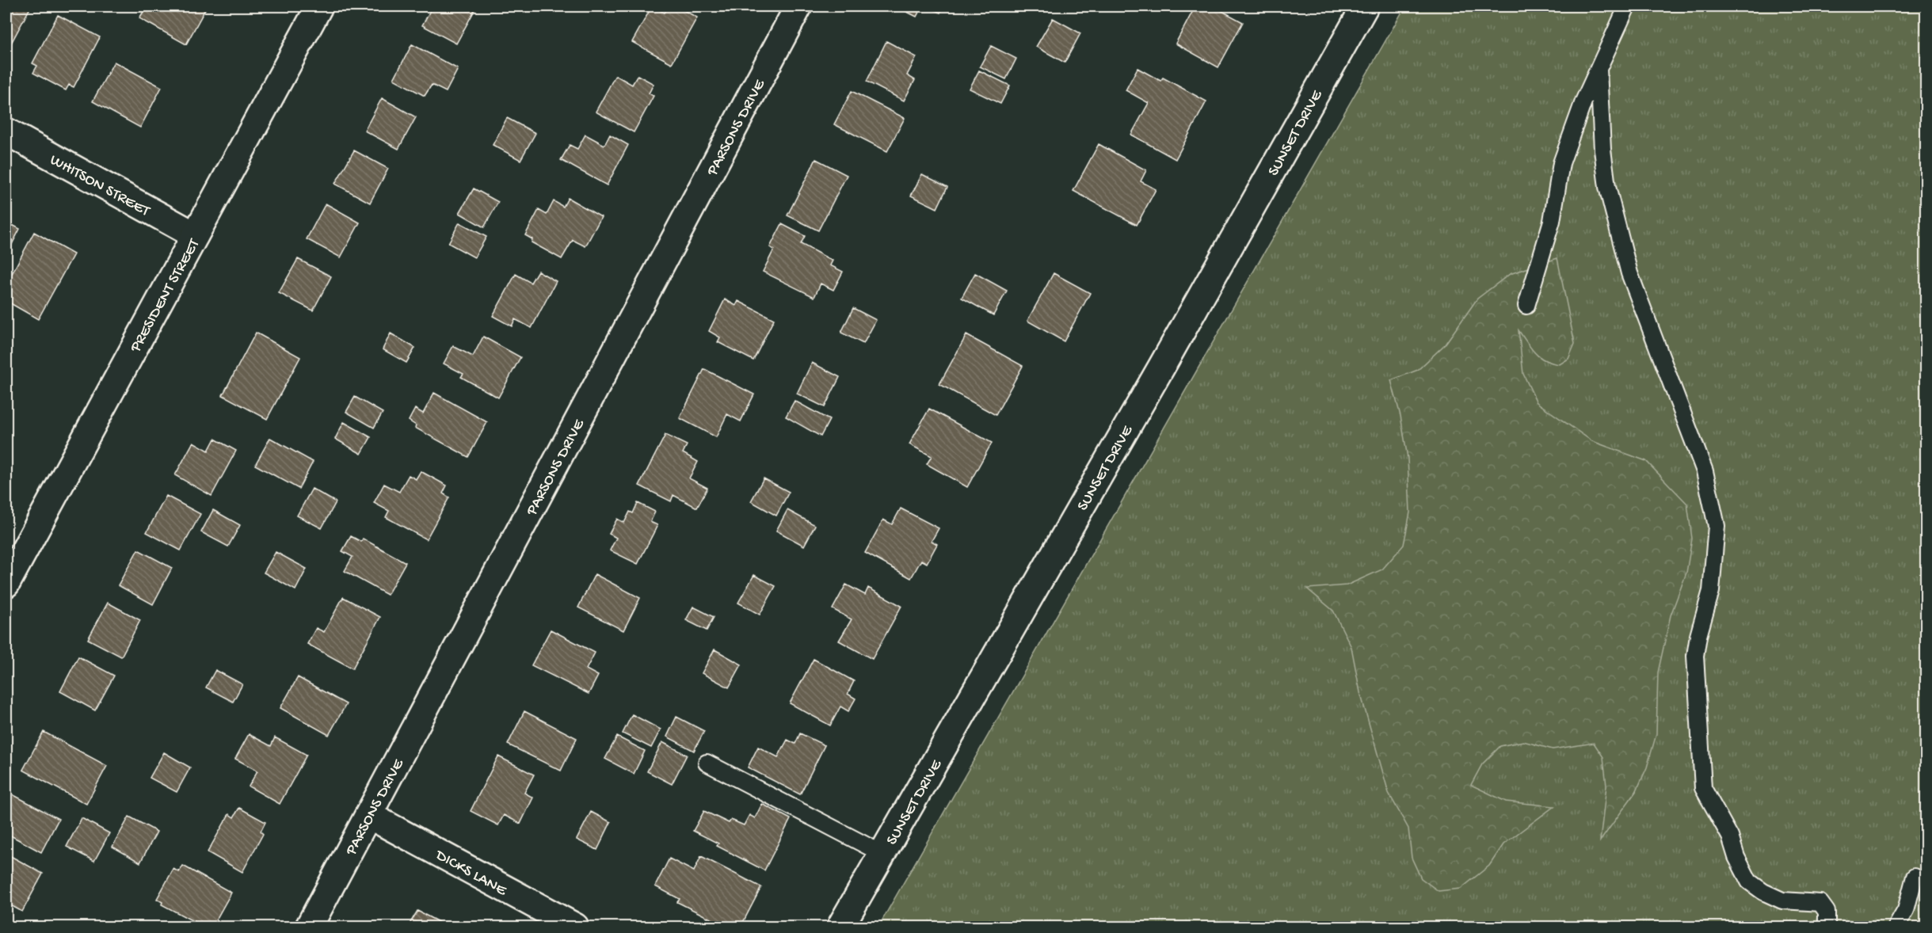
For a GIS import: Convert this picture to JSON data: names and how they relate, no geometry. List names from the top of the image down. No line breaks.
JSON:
{"streets":{"street":["PARSONS DRIVE","SUNSET DRIVE","WHITSON STREET","PRESIDENT STREET","DICKS LANE"]},"crossings":[["PARSONS DRIVE","DICKS LANE"],["WHITSON STREET","PRESIDENT STREET"]]}
